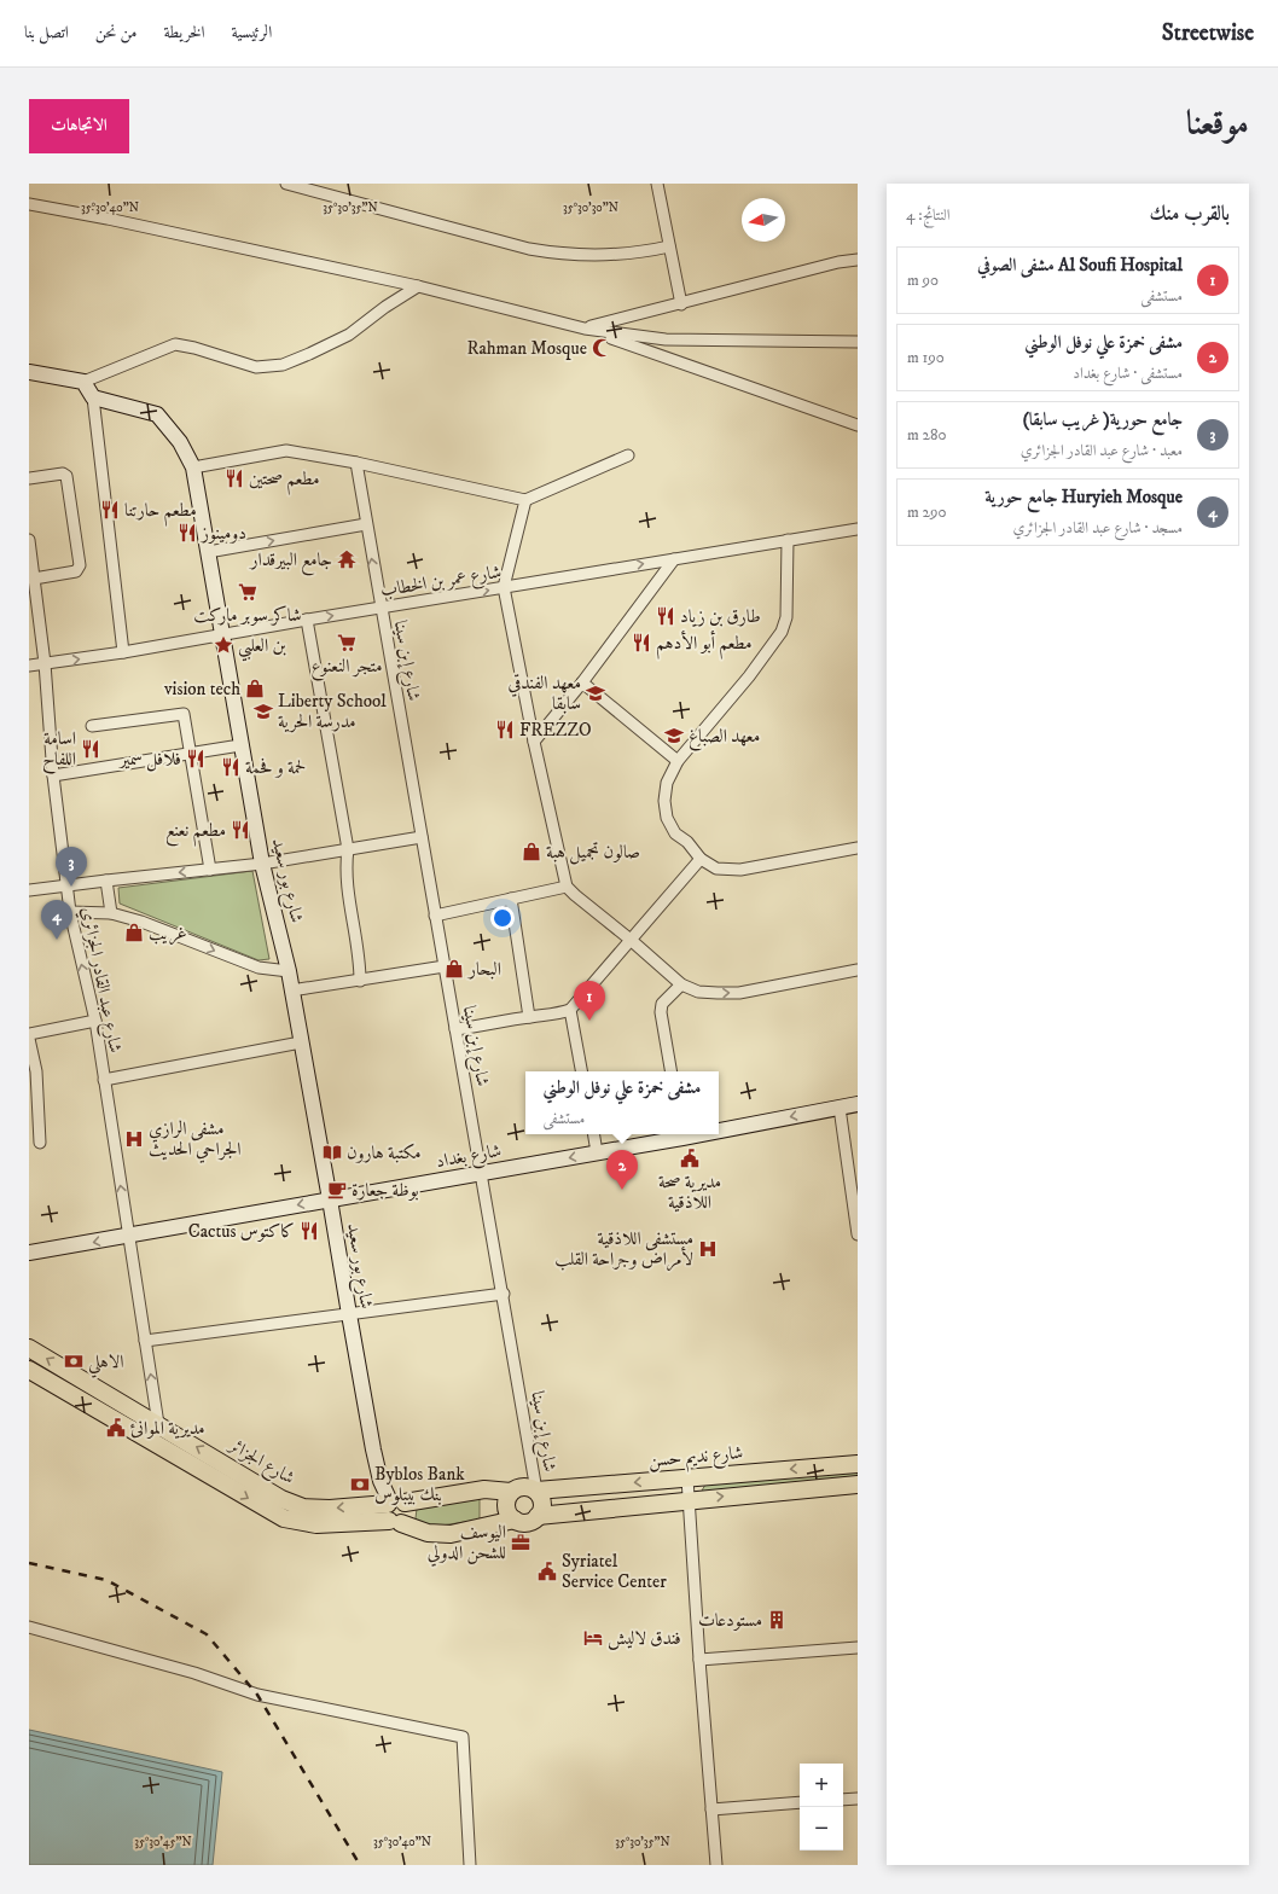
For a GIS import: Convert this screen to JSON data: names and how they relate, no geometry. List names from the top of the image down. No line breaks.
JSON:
{"streets":{"main road":["شارع بور سعيد","شارع بغداد","شارع نديم حسن","شارع الجزائر"],"street":["شارع عمر بن الخطاب","شارع إبن سينا","شارع عبد القادر الجزائري"]},"crossings":[["شارع عمر بن الخطاب","شارع إبن سينا"],["شارع عمر بن الخطاب","شارع بور سعيد"],["شارع عمر بن الخطاب","شارع عبد القادر الجزائري"],["شارع إبن سينا","شارع بغداد"],["شارع إبن سينا","شارع نديم حسن"],["شارع بور سعيد","شارع بغداد"],["شارع بور سعيد","شارع الجزائر"],["شارع عبد القادر الجزائري","شارع بغداد"],["شارع عبد القادر الجزائري","شارع الجزائر"]],"one_way":["شارع عبد القادر الجزائري","شارع بغداد"],"places":{"mosque":["Rahman Mosque"],"restaurant":["مطعم صحتين","مطعم حارتنا","دومينوز","طارق بن زياد","مطعم أبو الأدهم","FREZZO","اسامة اللفاح","فلافل سمير","لحمة و فحمة","مطعم نعنع","Cactus كاكتوس"],"temple":["جامع البيرقدار"],"supermarket":["شاكر سوبر ماركت","متجر النعنوع"],"place":["بن العلبي"],"shop":["vision tech","صالون تجميل هبة","غريب","البحار"],"school or university":["معهد الفندقي سابقا","Liberty School مدرسة الحرية","معهد الصباغ"],"hospital":["مشفى الرازي الجراحي الحديث","مستشفى اللاذقية لأمراض وجراحة القلب"],"library":["مكتبة هارون"],"public building":["مديرية صحة اللاذقية","مديرية الموانئ","Syriatel Service Center"],"cafe":["بوظة جعارة"],"bank":["الاهلي","Byblos Bank بنك بيبلوس"],"office":["اليوسف للشحن الدولي"],"building":["مستودعات"],"hotel":["فندق لاليش"]},"north":"left","page":{"header":"Streetwise","nav":["الرئيسية","الخريطة","من نحن","اتصل بنا"],"title":"موقعنا","buttons":"الاتجاهات","heading":["بالقرب منك","النتائج: 4"],"list":[{"mark":"1","name":"Al Soufi Hospital مشفى الصوفي","note":"مستشفى","value":"90 m"},{"mark":"2","name":"مشفى خمزة علي نوفل الوطني","note":"مستشفى · شارع بغداد","value":"190 m"},{"mark":"3","name":"جامع حورية( غريب سابقا)","note":"معبد · شارع عبد القادر الجزائري","value":"280 m"},{"mark":"4","name":"Huryieh Mosque جامع حورية","note":"مسجد · شارع عبد القادر الجزائري","value":"290 m"}],"pins":["3","4","1","2"],"popup":["مشفى خمزة علي نوفل الوطني","مستشفى"],"map_buttons":["+","−"]},"coordinates":["35°30'40\"N","35°30'35\"N","35°30'30\"N","35°30'45\"N"]}
